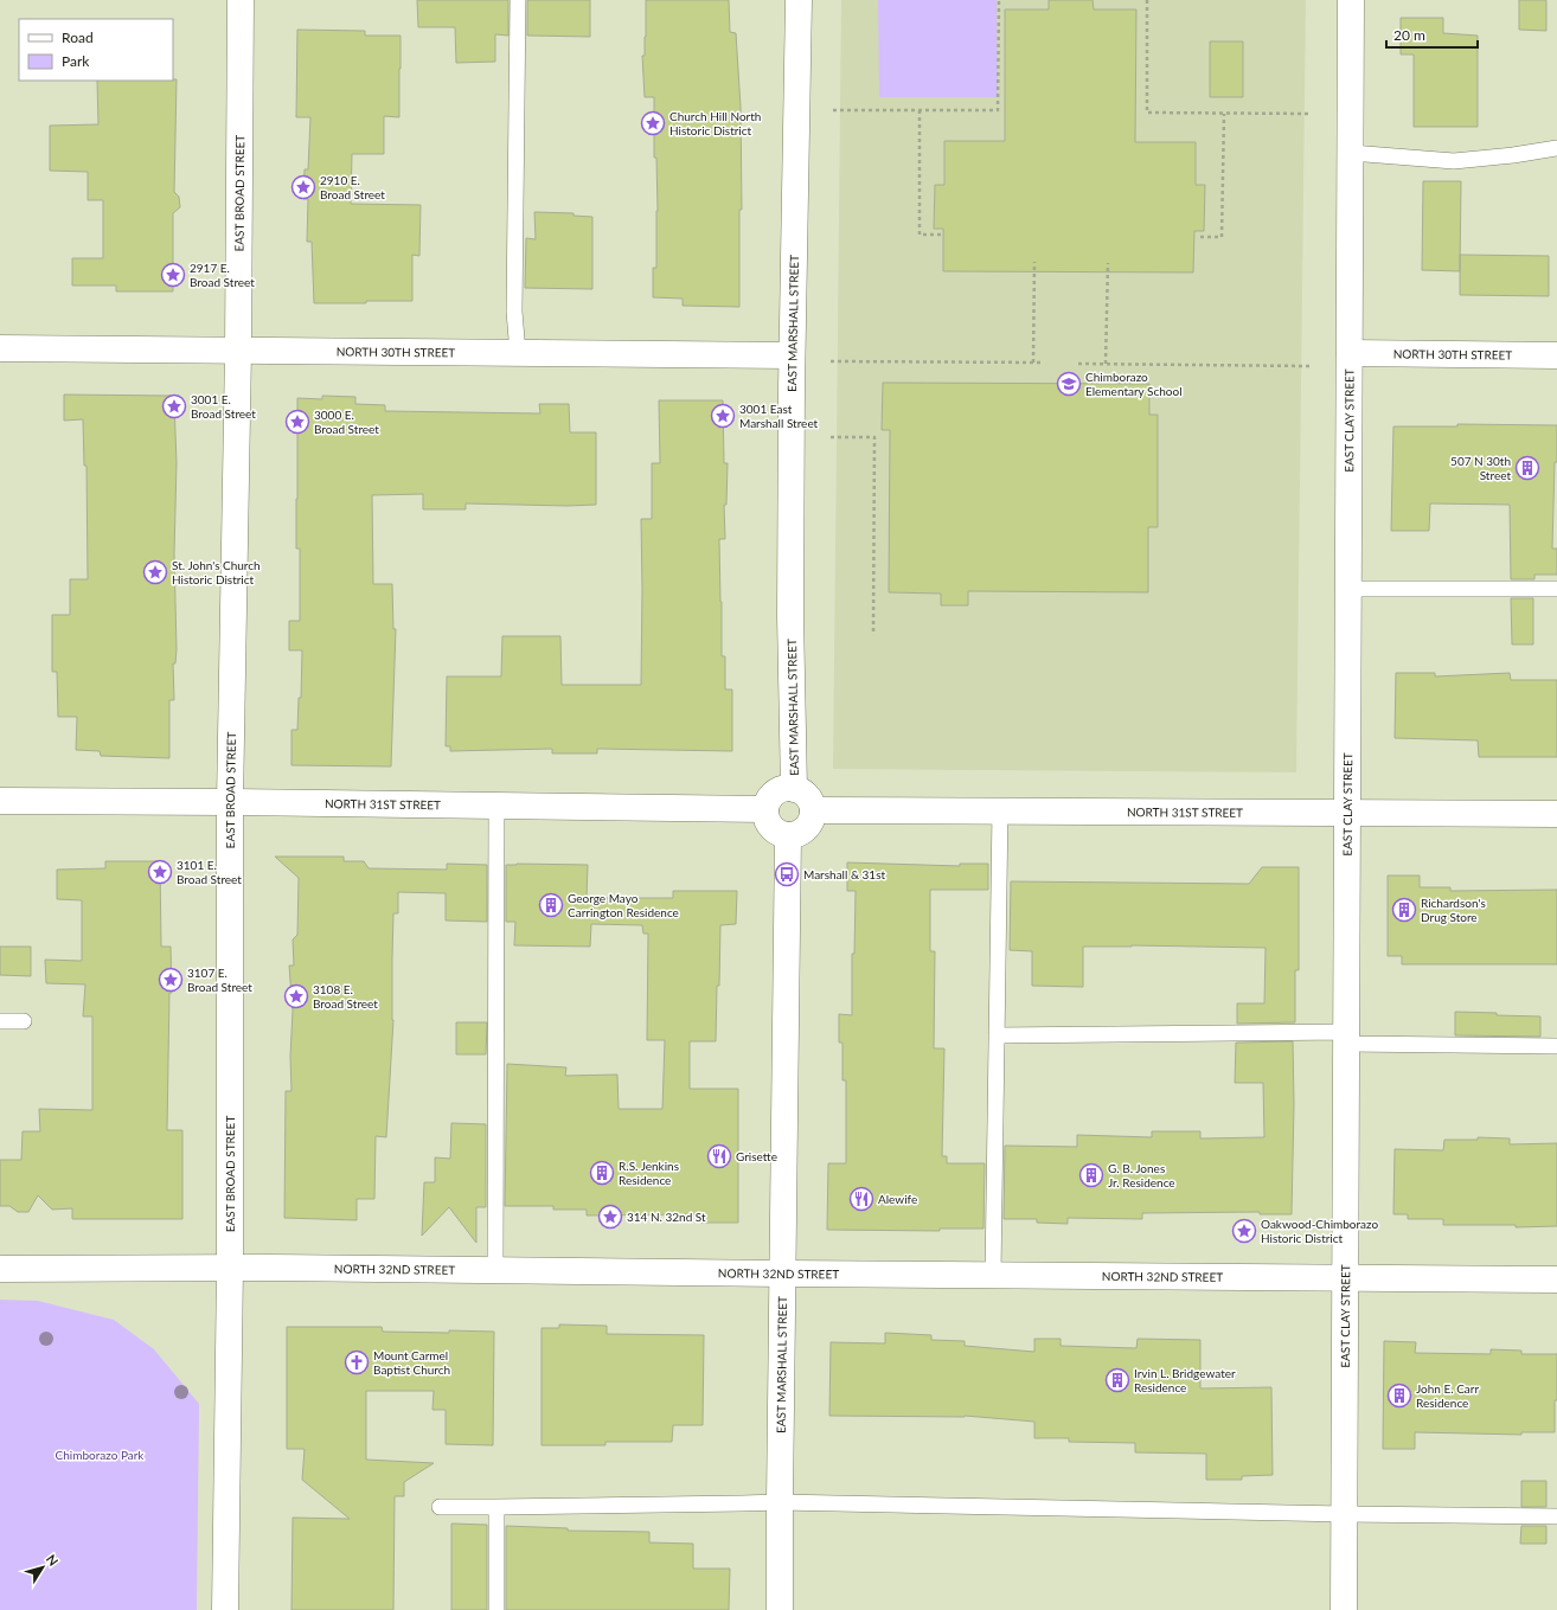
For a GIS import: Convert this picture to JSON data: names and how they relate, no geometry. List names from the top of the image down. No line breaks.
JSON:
{"streets":{"street":["EAST BROAD STREET","EAST MARSHALL STREET","NORTH 30TH STREET","EAST CLAY STREET","NORTH 31ST STREET","NORTH 32ND STREET"]},"crossings":[["EAST BROAD STREET","NORTH 30TH STREET"],["EAST BROAD STREET","NORTH 31ST STREET"],["EAST BROAD STREET","NORTH 32ND STREET"],["EAST MARSHALL STREET","NORTH 30TH STREET"],["EAST MARSHALL STREET","NORTH 31ST STREET"],["EAST MARSHALL STREET","NORTH 32ND STREET"],["NORTH 30TH STREET","EAST CLAY STREET"],["EAST CLAY STREET","NORTH 31ST STREET"],["EAST CLAY STREET","NORTH 32ND STREET"]],"parks":["Chimborazo Park"],"places":{"place":["Church Hill North Historic District","2910 E. Broad Street","2917 E. Broad Street","3001 E. Broad Street","3001 East Marshall Street","3000 E. Broad Street","St. John's Church Historic District","3101 E. Broad Street","3107 E. Broad Street","3108 E. Broad Street","314 N. 32nd St","Oakwood-Chimborazo Historic District"],"school or university":["Chimborazo Elementary School"],"building":["507 N 30th Street","George Mayo Carrington Residence","Richardson's Drug Store","R.S. Jenkins Residence","G. B. Jones Jr. Residence","Irvin L. Bridgewater Residence","John E. Carr Residence"],"bus stop":["Marshall & 31st"],"restaurant":["Grisette","Alewife"],"church":["Mount Carmel Baptist Church"]},"legend":["Road","Park"],"scale_bar":"20 m","north":"top right"}
